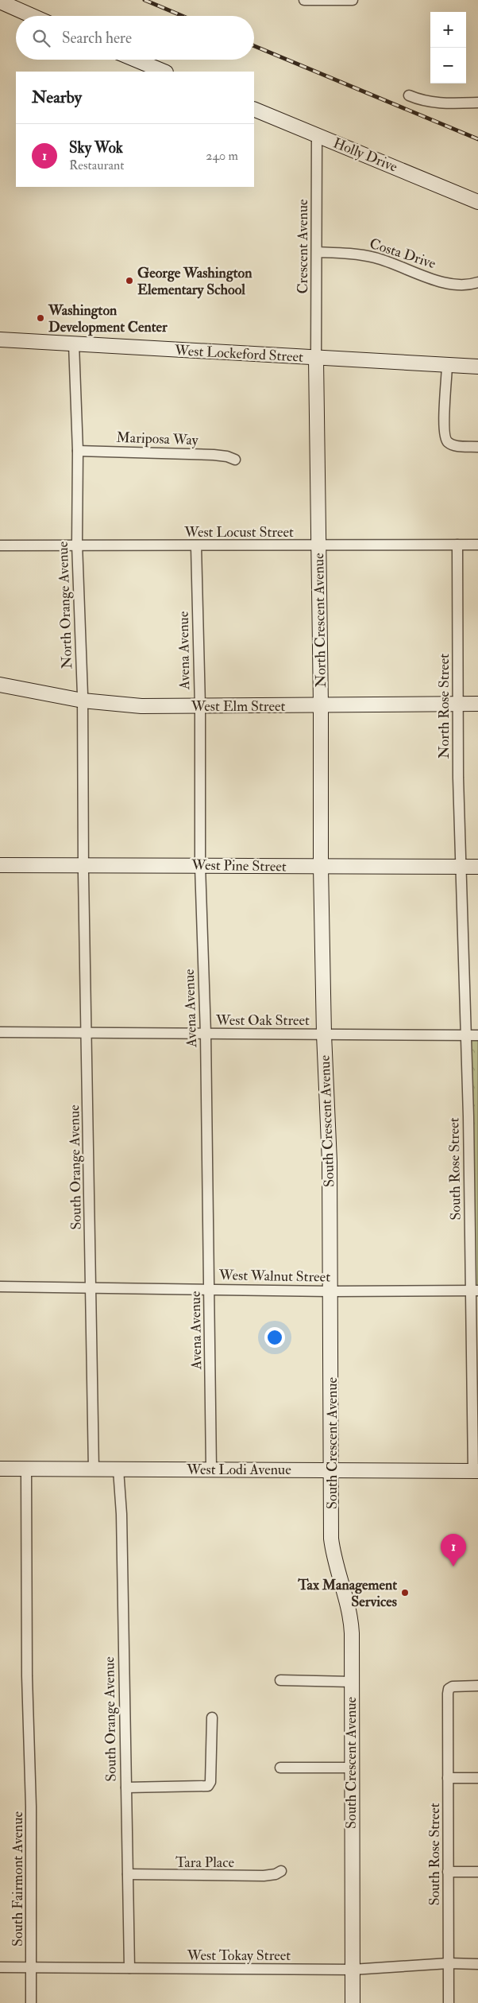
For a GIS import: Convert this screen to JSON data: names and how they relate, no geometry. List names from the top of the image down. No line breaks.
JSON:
{"streets":{"street":["Holly Drive","Crescent Avenue","Costa Drive","West Lockeford Street","Mariposa Way","West Locust Street","North Orange Avenue","North Crescent Avenue","Avena Avenue","West Elm Street","North Rose Street","West Pine Street","West Oak Street","South Crescent Avenue","South Orange Avenue","South Rose Street","West Walnut Street","West Lodi Avenue","Tara Place","South Fairmont Avenue","West Tokay Street"]},"crossings":[["Holly Drive","Crescent Avenue"],["Crescent Avenue","Costa Drive"],["Crescent Avenue","West Lockeford Street"],["Crescent Avenue","North Crescent Avenue"],["West Lockeford Street","North Orange Avenue"],["West Lockeford Street","North Crescent Avenue"],["Mariposa Way","North Orange Avenue"],["West Locust Street","North Orange Avenue"],["West Locust Street","North Crescent Avenue"],["West Locust Street","Avena Avenue"],["West Locust Street","North Rose Street"],["North Orange Avenue","West Elm Street"],["North Orange Avenue","West Pine Street"],["North Orange Avenue","South Orange Avenue"],["North Crescent Avenue","West Elm Street"],["North Crescent Avenue","West Pine Street"],["North Crescent Avenue","South Crescent Avenue"],["Avena Avenue","West Elm Street"],["Avena Avenue","West Pine Street"],["Avena Avenue","West Oak Street"],["Avena Avenue","West Walnut Street"],["Avena Avenue","West Lodi Avenue"],["West Elm Street","North Rose Street"],["North Rose Street","West Pine Street"],["North Rose Street","South Rose Street"],["West Pine Street","South Orange Avenue"],["West Pine Street","South Rose Street"],["West Oak Street","South Crescent Avenue"],["West Oak Street","South Orange Avenue"],["West Oak Street","South Rose Street"],["South Crescent Avenue","West Walnut Street"],["South Crescent Avenue","West Lodi Avenue"],["South Crescent Avenue","West Tokay Street"],["South Orange Avenue","West Walnut Street"],["South Orange Avenue","West Lodi Avenue"],["South Orange Avenue","Tara Place"],["South Orange Avenue","West Tokay Street"],["South Rose Street","West Walnut Street"],["South Rose Street","West Lodi Avenue"],["South Rose Street","West Tokay Street"],["West Lodi Avenue","South Fairmont Avenue"],["South Fairmont Avenue","West Tokay Street"]],"places":["George Washington Elementary School","Washington Development Center","Tax Management Services"],"page":{"map_buttons":["+","−"],"search":"Search here","heading":"Nearby","list":[{"mark":"1","name":"Sky Wok","note":"Restaurant","value":"240 m"}],"pins":"1"}}
